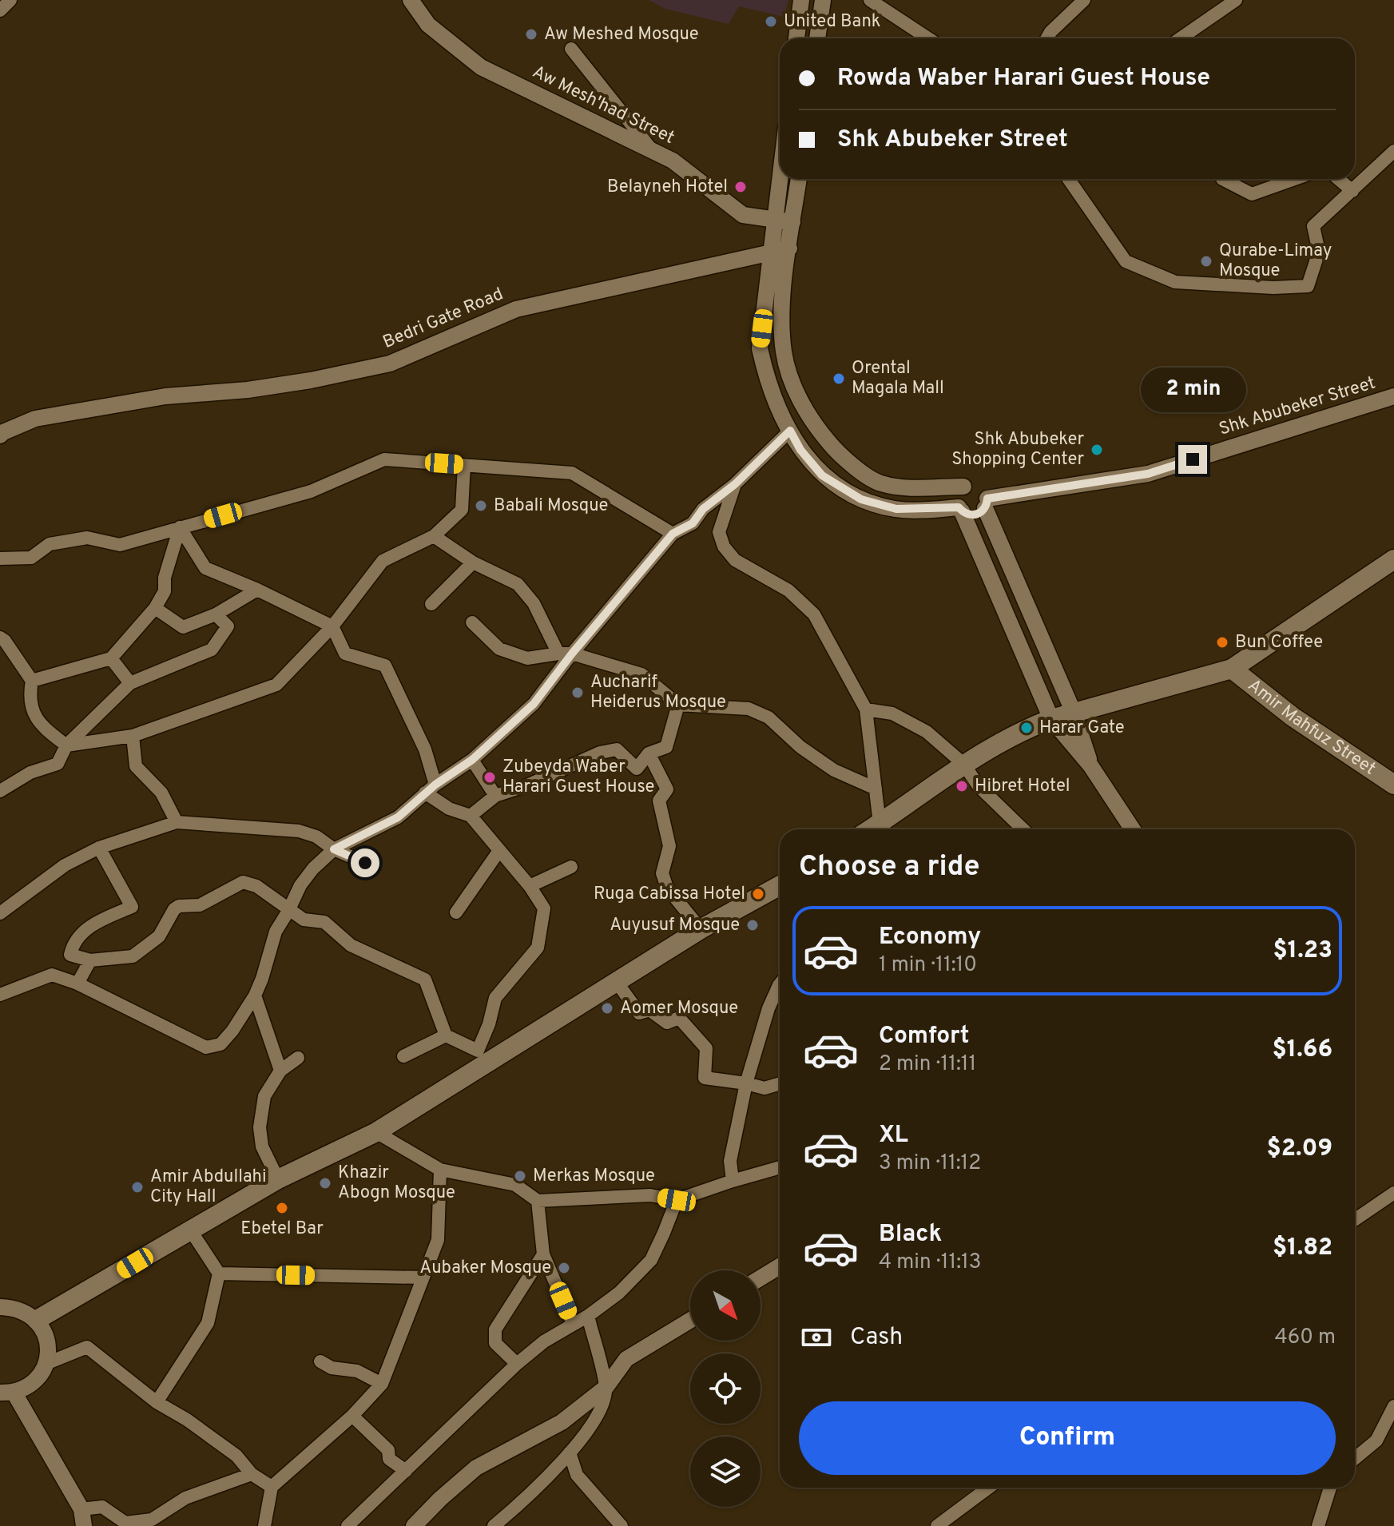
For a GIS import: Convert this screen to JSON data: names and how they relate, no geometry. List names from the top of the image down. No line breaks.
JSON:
{"streets":{"main road":["Amir Mahfuz Street"],"street":["Aw Mesh'had Street","Bedri Gate Road","Shk Abubeker Street"]},"places":["United Bank","Aw Meshed Mosque","Belayneh Hotel","Qurabe-Limay Mosque","Orental Magala Mall","Shk Abubeker Shopping Center","Babali Mosque","Bun Coffee","Aucharif Heiderus Mosque","Harar Gate","Zubeyda Waber Harari Guest House","Hibret Hotel","Ruga Cabissa Hotel","Auyusuf Mosque","Aomer Mosque","Merkas Mosque","Khazir Abogn Mosque","Amir Abdullahi City Hall","Ebetel Bar","Aubaker Mosque"],"north":"bottom right","page":{"banner":["Rowda Waber Harari Guest House","Shk Abubeker Street"],"bubble":"2 min","heading":"Choose a ride","list":[{"name":"Economy","note":"1 min · 11:10","value":"$1.23"},{"name":"Comfort","note":"2 min · 11:11","value":"$1.66"},{"name":"XL","note":"3 min · 11:12","value":"$2.09"},{"name":"Black","note":"4 min · 11:13","value":"$1.82"}],"pay":["Cash","460 m"],"buttons":"Confirm"}}
